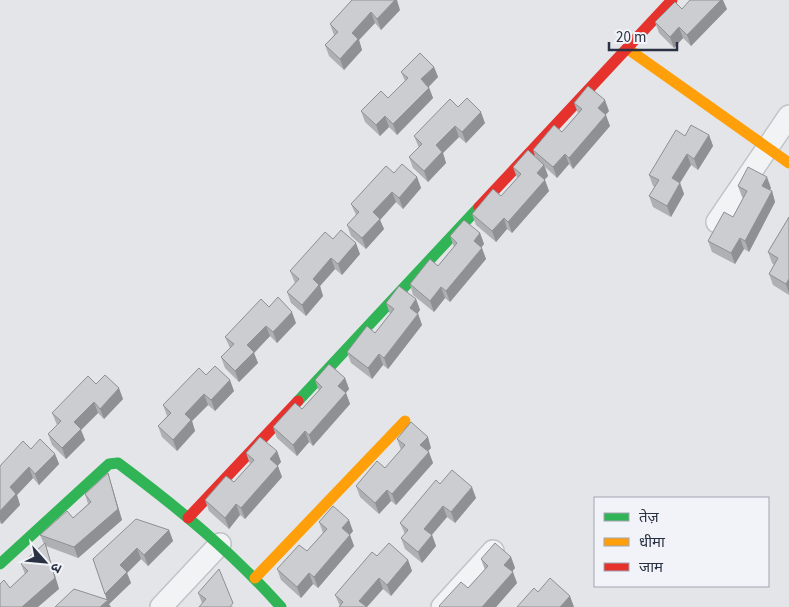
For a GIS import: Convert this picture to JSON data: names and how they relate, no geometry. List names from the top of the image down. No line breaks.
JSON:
{"legend":["तेज़","धीमा","जाम"],"scale_bar":"20 m","north":"bottom right"}
